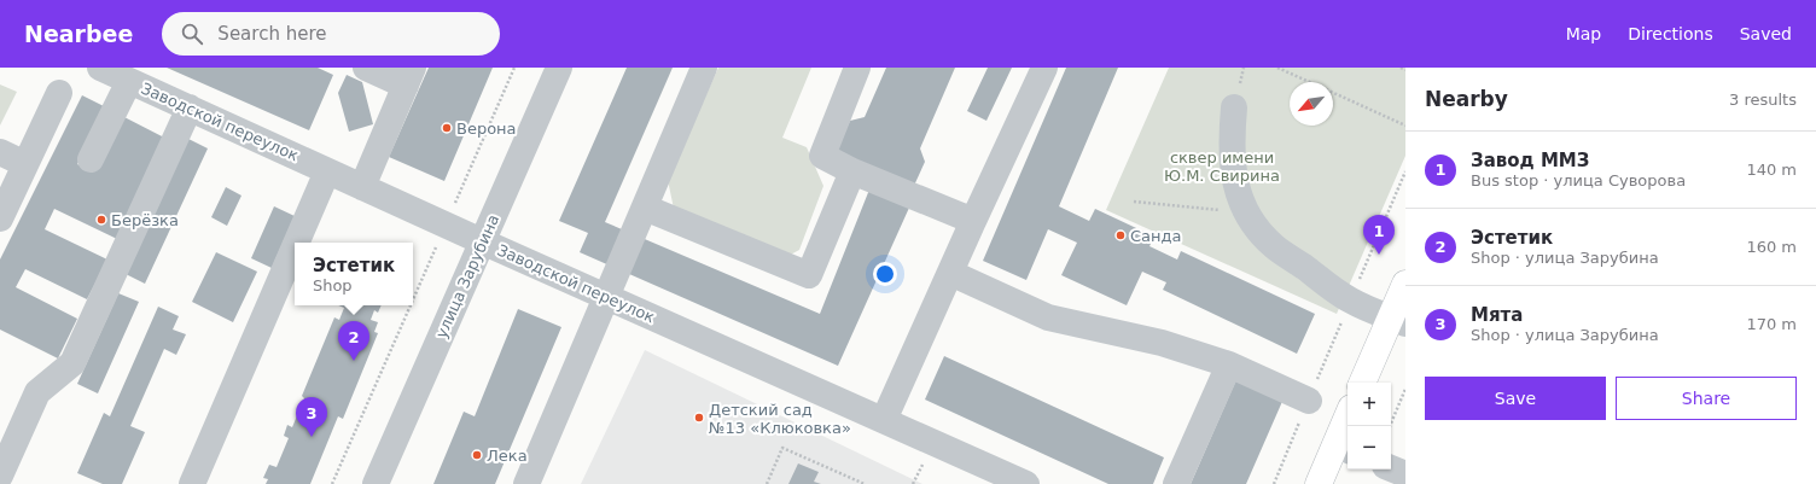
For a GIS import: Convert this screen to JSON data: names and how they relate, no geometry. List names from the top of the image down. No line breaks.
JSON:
{"streets":{"street":["Заводской переулок","улица Зарубина"]},"crossings":[["Заводской переулок","улица Зарубина"]],"parks":["сквер имени Ю.М. Свирина"],"places":["Верона","Берёзка","Санда","Детский сад №13 «Клюковка»","Лека"],"north":"bottom left","page":{"header":"Nearbee","search":"Search here","nav":["Map","Directions","Saved"],"heading":["Nearby","3 results"],"list":[{"mark":"1","name":"Завод ММЗ","note":"Bus stop · улица Суворова","value":"140 m"},{"mark":"2","name":"Эстетик","note":"Shop · улица Зарубина","value":"160 m"},{"mark":"3","name":"Мята","note":"Shop · улица Зарубина","value":"170 m"}],"pins":["1","2","3"],"popup":["Эстетик","Shop"],"buttons":["Save","Share"],"map_buttons":["+","−"]}}
